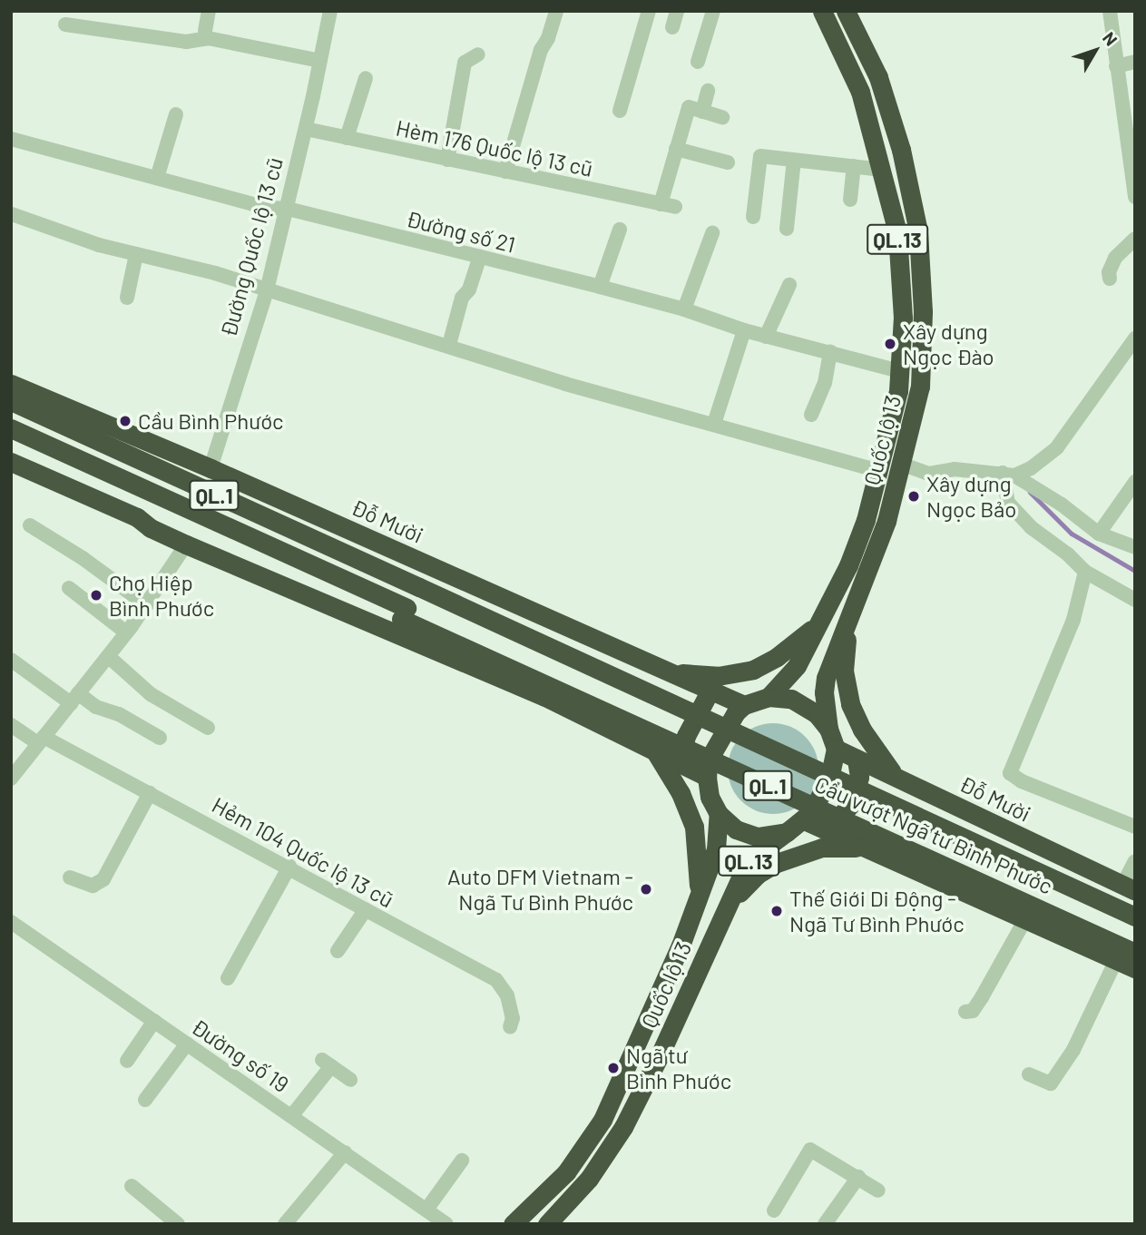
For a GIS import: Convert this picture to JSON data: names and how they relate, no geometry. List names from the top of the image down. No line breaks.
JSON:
{"streets":{"highway":["QL.13","Quốc lộ 13","QL.1","Đỗ Mười","Cầu vượt Ngã tư Bình Phước"],"street":["Hèm 176 Quốc lộ 13 cũ","Đường số 21","Đường Quốc lộ 13 cũ","Hẻm 104 Quốc lộ 13 cũ","Đường số 19"]},"crossings":[["Hèm 176 Quốc lộ 13 cũ","Đường Quốc lộ 13 cũ"],["Đường số 21","Đường Quốc lộ 13 cũ"],["Đường số 21","Quốc lộ 13"],["QL.13","Quốc lộ 13"],["QL.13","QL.1"],["QL.13","Đỗ Mười"],["Đường Quốc lộ 13 cũ","Đỗ Mười"],["Quốc lộ 13","QL.1"],["Quốc lộ 13","Đỗ Mười"],["QL.1","Đỗ Mười"],["QL.1","Cầu vượt Ngã tư Bình Phước"],["Đỗ Mười","Cầu vượt Ngã tư Bình Phước"]],"places":["Xây dựng Ngọc Đào","Cầu Bình Phước","Xây dựng Ngọc Bảo","Chợ Hiệp Bình Phước","Auto DFM Vietnam - Ngã Tư Bình Phước","Thế Giới Di Động - Ngã Tư Bình Phước","Ngã tư Bình Phước"],"north":"top right"}
